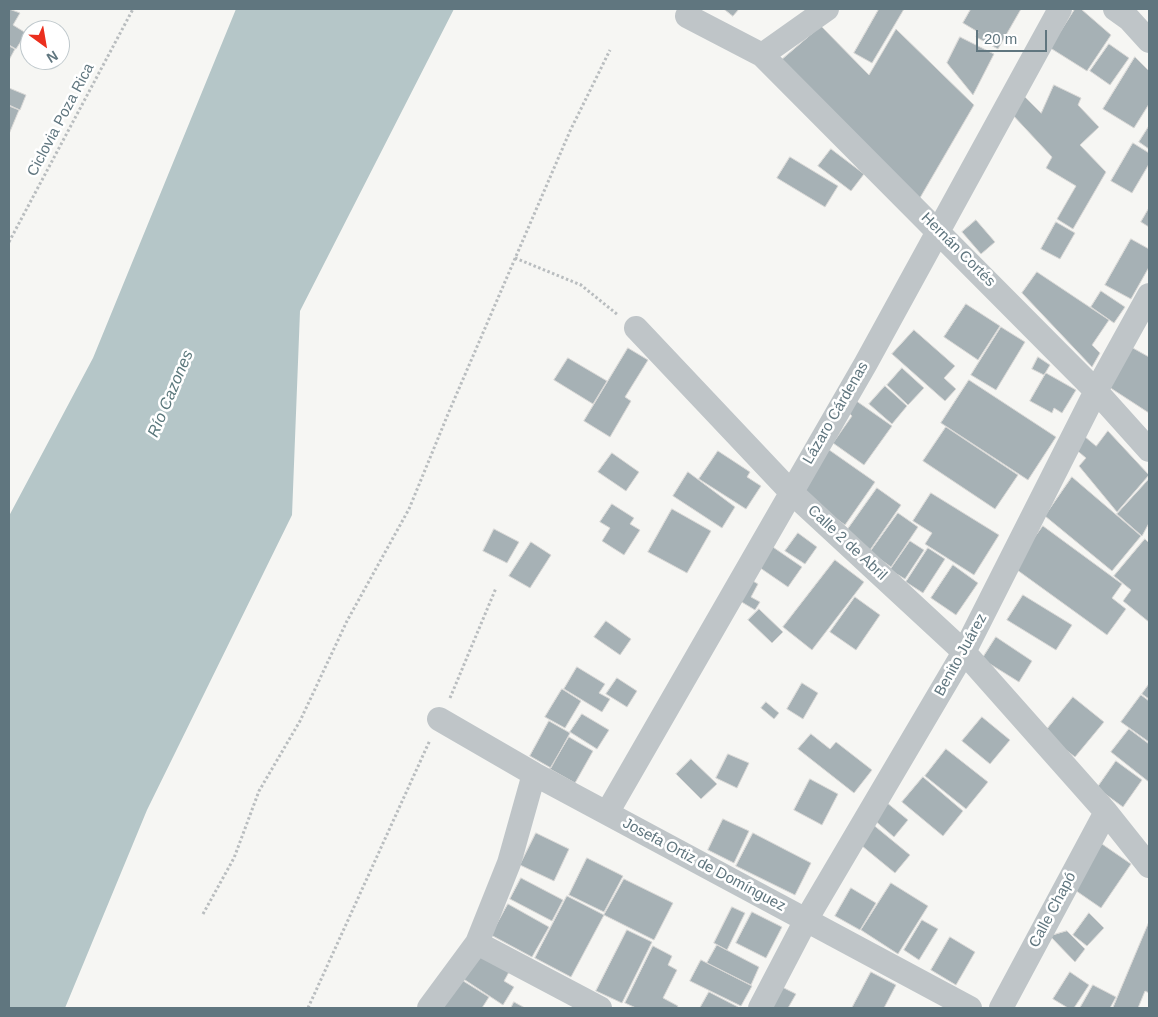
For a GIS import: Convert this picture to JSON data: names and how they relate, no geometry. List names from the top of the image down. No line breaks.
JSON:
{"streets":{"street":["Hernán Cortés","Lázaro Cárdenas","Calle 2 de Abril","Benito Juárez","Josefa Ortiz de Domínguez","Calle Chapó"],"path":["Ciclovia Poza Rica"]},"crossings":[["Hernán Cortés","Lázaro Cárdenas"],["Hernán Cortés","Benito Juárez"],["Lázaro Cárdenas","Calle 2 de Abril"],["Lázaro Cárdenas","Josefa Ortiz de Domínguez"],["Calle 2 de Abril","Benito Juárez"],["Calle 2 de Abril","Calle Chapó"],["Benito Juárez","Josefa Ortiz de Domínguez"]],"water":["Río Cazones"],"scale_bar":"20 m","north":"bottom right"}
